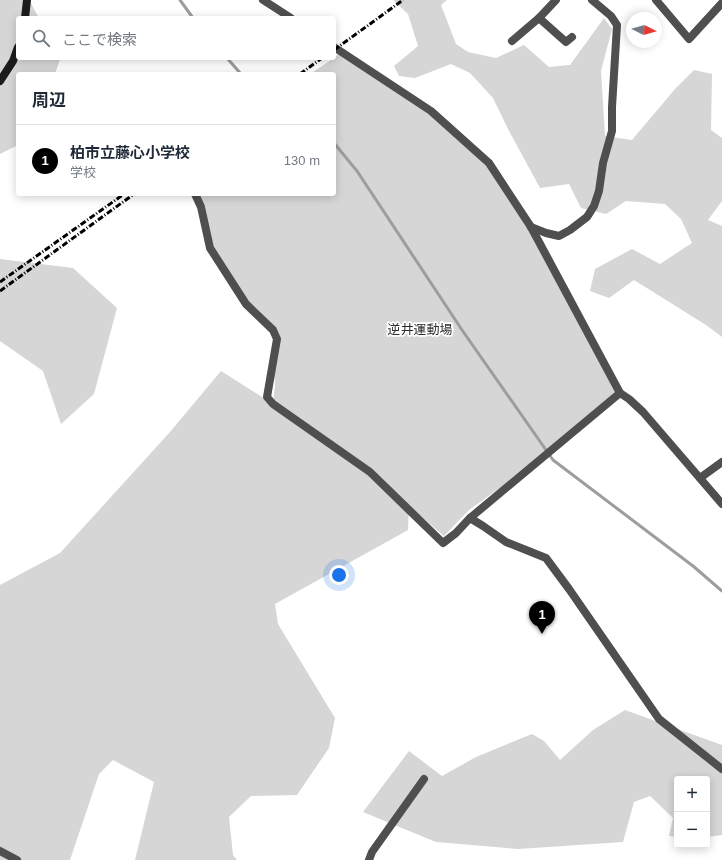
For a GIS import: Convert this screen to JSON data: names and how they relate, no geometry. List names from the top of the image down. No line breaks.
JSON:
{"parks":["逆井運動場"],"north":"right","page":{"search":"ここで検索","heading":"周辺","list":[{"mark":"1","name":"柏市立藤心小学校","note":"学校","value":"130 m"}],"pins":"1","map_buttons":["+","−"]}}
